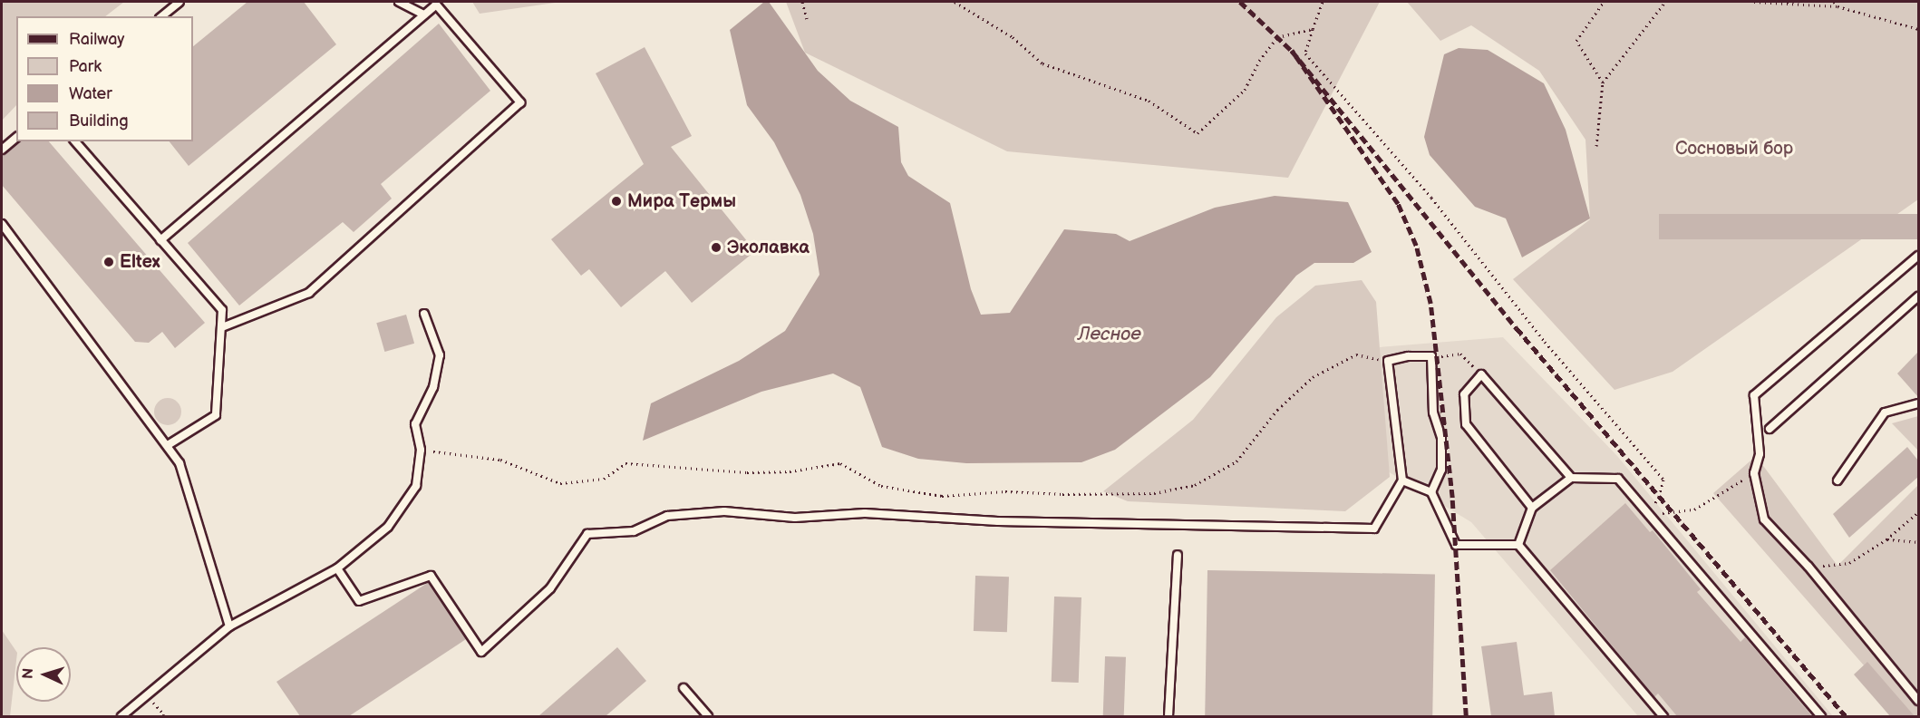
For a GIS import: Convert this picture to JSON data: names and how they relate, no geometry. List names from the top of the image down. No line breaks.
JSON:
{"water":["Лесное"],"parks":["Сосновый бор"],"places":["Мира Термы","Эколавка","Eltex"],"legend":["Railway","Park","Water","Building"],"north":"left"}
